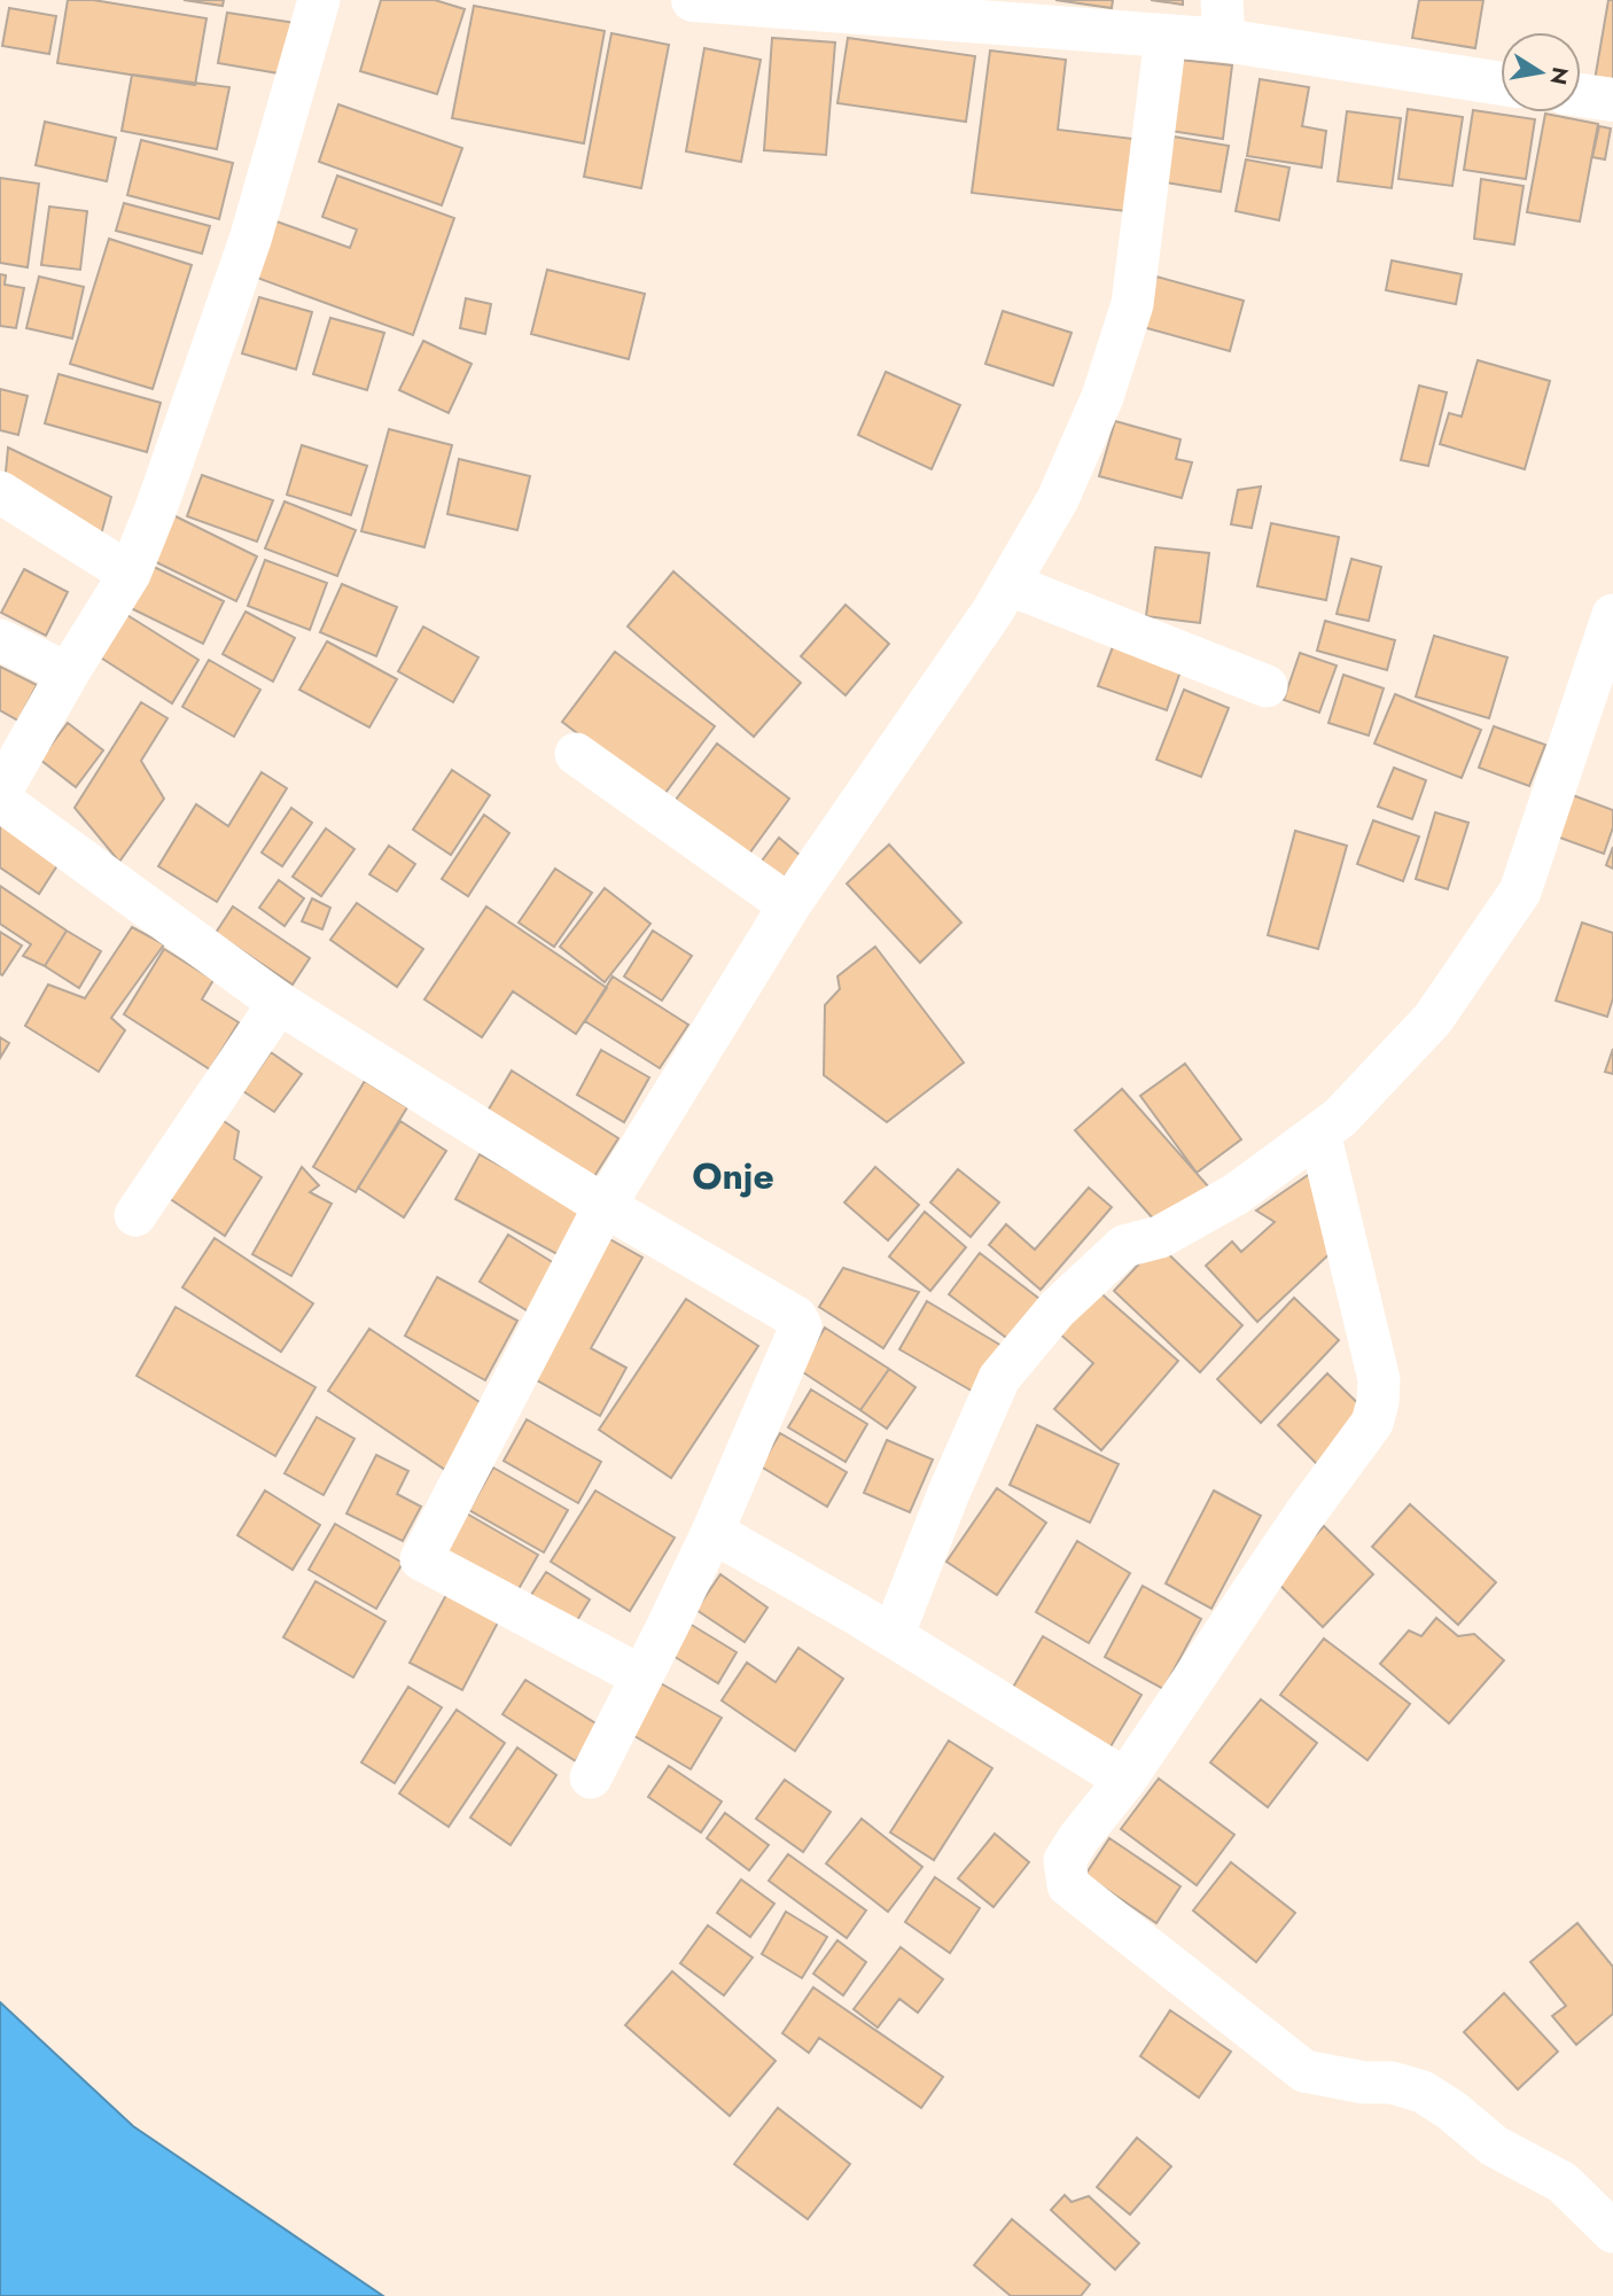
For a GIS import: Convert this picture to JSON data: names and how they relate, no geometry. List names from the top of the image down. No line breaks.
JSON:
{"districts":["Onje"],"north":"right"}
